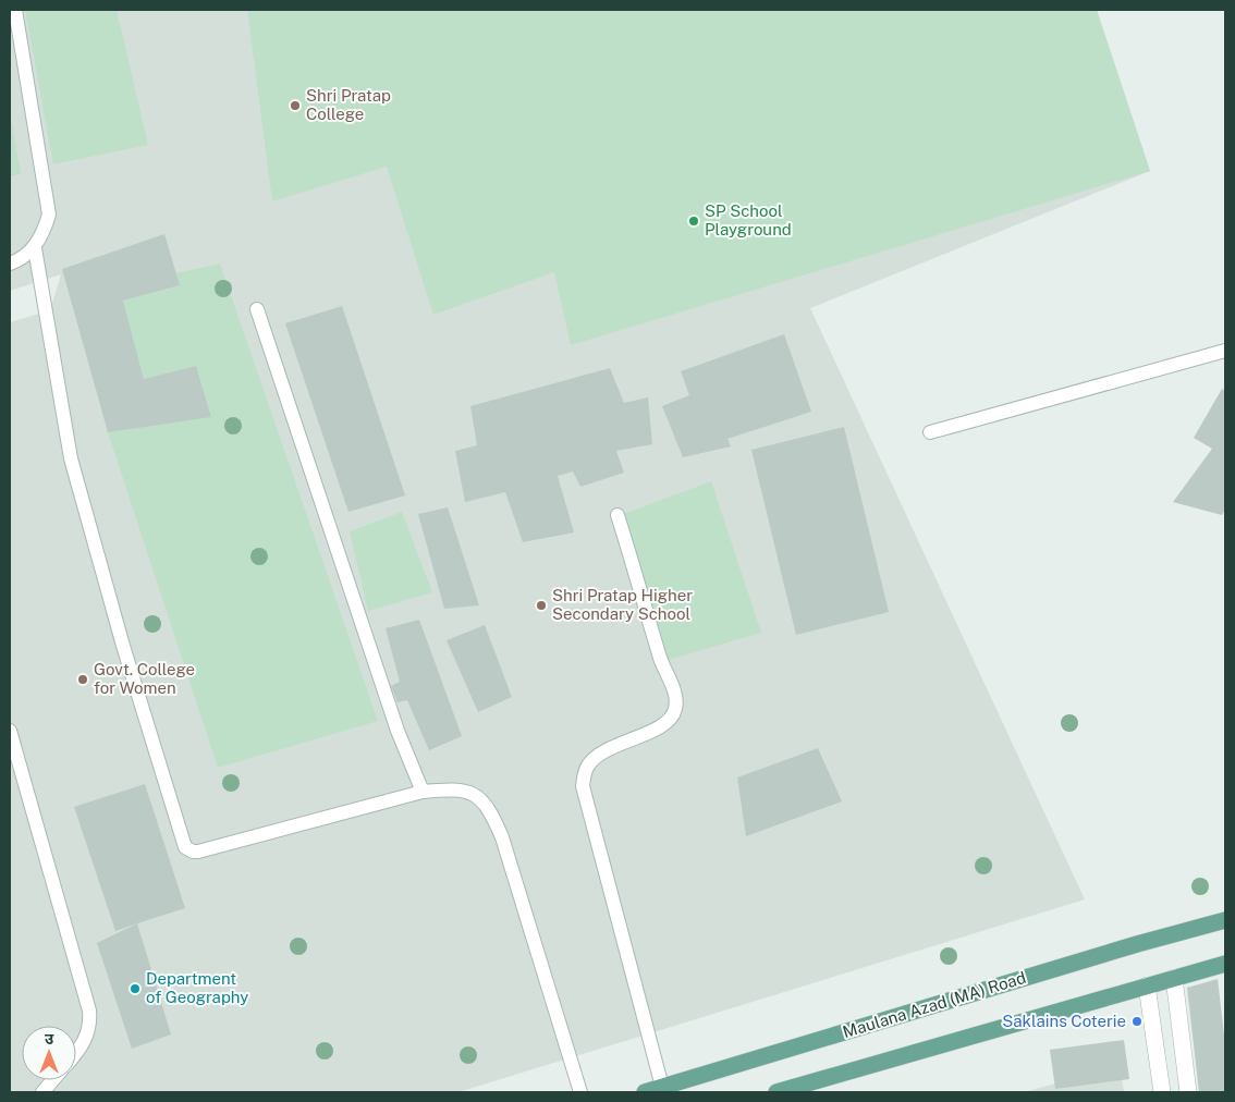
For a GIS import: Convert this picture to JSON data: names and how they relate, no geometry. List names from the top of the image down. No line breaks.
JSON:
{"streets":{"main road":["Maulana Azad (MA) Road"]},"places":["Shri Pratap College","SP School Playground","Shri Pratap Higher Secondary School","Govt. College for Women","Department of Geography","Saklains Coterie"],"north":"top"}
